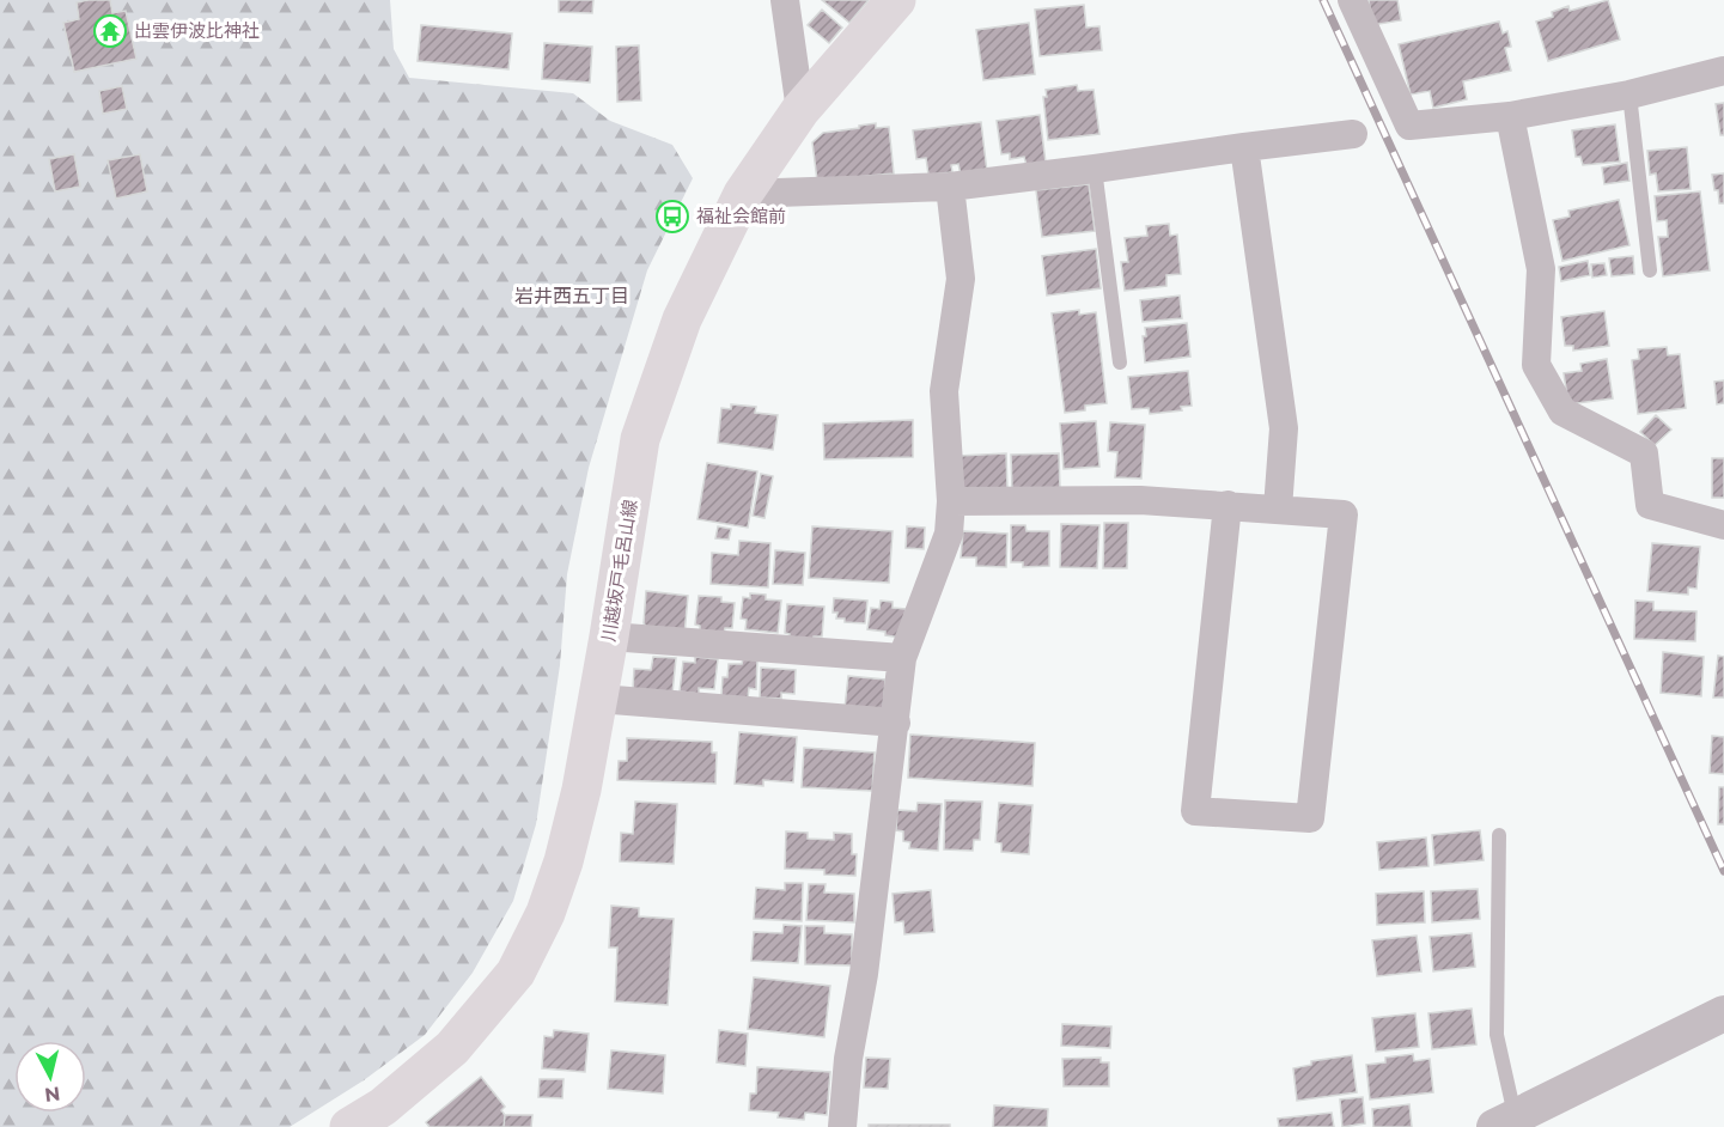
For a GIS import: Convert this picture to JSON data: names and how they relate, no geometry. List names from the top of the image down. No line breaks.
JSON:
{"streets":{"main road":["川越坂戸毛呂山線"]},"districts":["岩井西五丁目"],"places":{"temple":["出雲伊波比神社"],"bus stop":["福祉会館前"]},"north":"bottom"}
